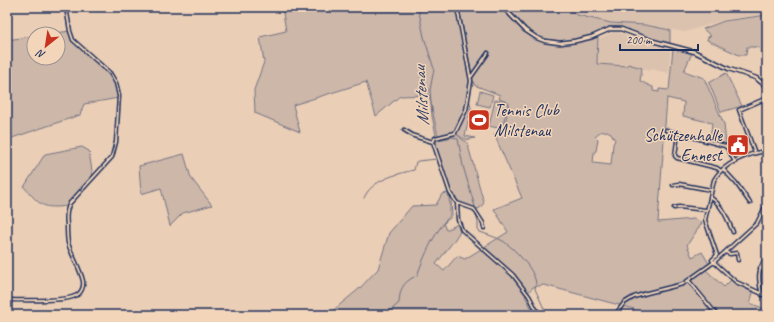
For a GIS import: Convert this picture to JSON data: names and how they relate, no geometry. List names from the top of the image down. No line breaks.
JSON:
{"water":["Milstenau"],"places":{"sports":["Tennis Club Milstenau"],"public building":["Schützenhalle Ennest"]},"scale_bar":"200 m","north":"bottom left"}
